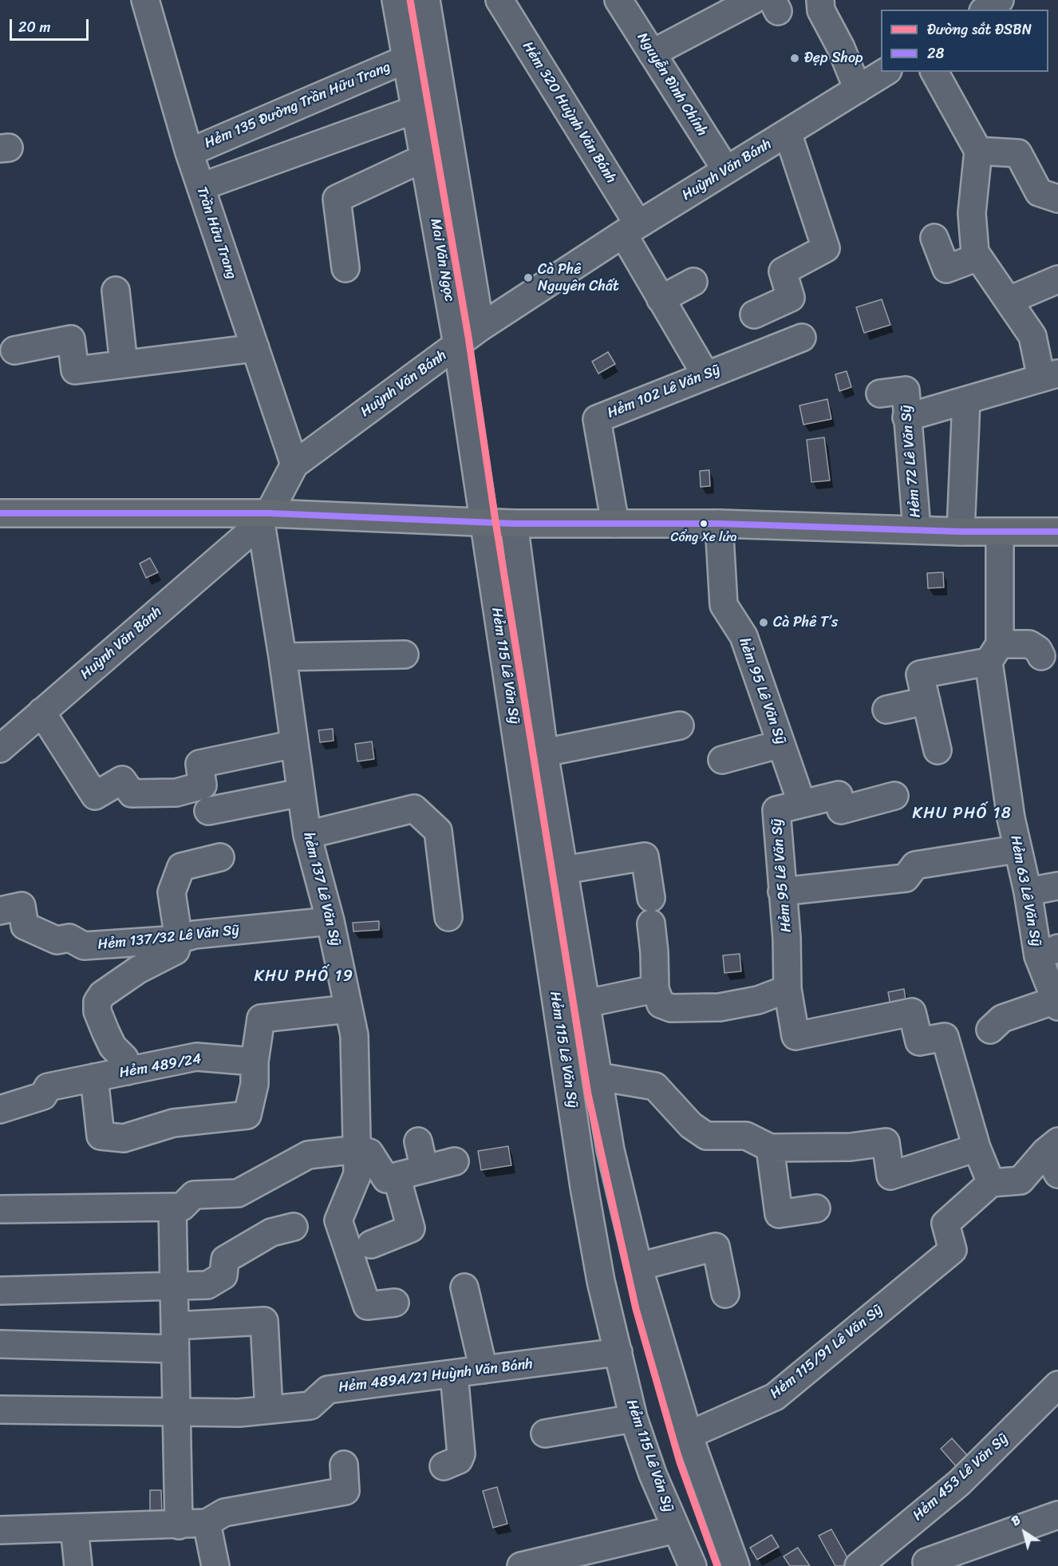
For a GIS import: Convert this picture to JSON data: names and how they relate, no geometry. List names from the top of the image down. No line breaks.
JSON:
{"streets":{"street":["Nguyễn Đình Chính","Hẻm 135 Đường Trần Hữu Trang","Hẻm 320 Huỳnh Văn Bánh","Huỳnh Văn Bánh","Trần Hữu Trang","Mai Văn Ngọc","Hẻm 102 Lê Văn Sỹ","Hẻm 72 Lê Văn Sỹ","Hẻm 115 Lê Văn Sỹ","hẻm 95 Lê Văn Sỹ","Hẻm 95 Lê Văn Sỹ","hẻm 137 Lê Văn Sỹ","Hẻm 63 Lê Văn Sỹ","Hẻm 137/32 Lê Văn Sỹ","Hẻm 489/24","Hẻm 115/91 Lê Văn Sỹ","Hẻm 489A/21 Huỳnh Văn Bánh","Hẻm 453 Lê Văn Sỹ"]},"crossings":[["Nguyễn Đình Chính","Huỳnh Văn Bánh"],["Hẻm 135 Đường Trần Hữu Trang","Trần Hữu Trang"],["Hẻm 135 Đường Trần Hữu Trang","Mai Văn Ngọc"],["Hẻm 320 Huỳnh Văn Bánh","Huỳnh Văn Bánh"],["Hẻm 320 Huỳnh Văn Bánh","Hẻm 102 Lê Văn Sỹ"],["Huỳnh Văn Bánh","Trần Hữu Trang"],["Huỳnh Văn Bánh","Mai Văn Ngọc"],["Huỳnh Văn Bánh","hẻm 137 Lê Văn Sỹ"],["Mai Văn Ngọc","Hẻm 115 Lê Văn Sỹ"],["Hẻm 115 Lê Văn Sỹ","Hẻm 489A/21 Huỳnh Văn Bánh"],["hẻm 95 Lê Văn Sỹ","Hẻm 95 Lê Văn Sỹ"],["hẻm 137 Lê Văn Sỹ","Hẻm 137/32 Lê Văn Sỹ"]],"districts":["KHU PHỐ 18","KHU PHỐ 19"],"places":["Đẹp Shop","Cà Phê Nguyên Chất","Cổng Xe lửa","Cà Phê T’s"],"lines":["rail line ĐSBN","transit line 28"],"legend":["Đường sắt ĐSBN","28"],"scale_bar":"20 m","north":"top left"}
